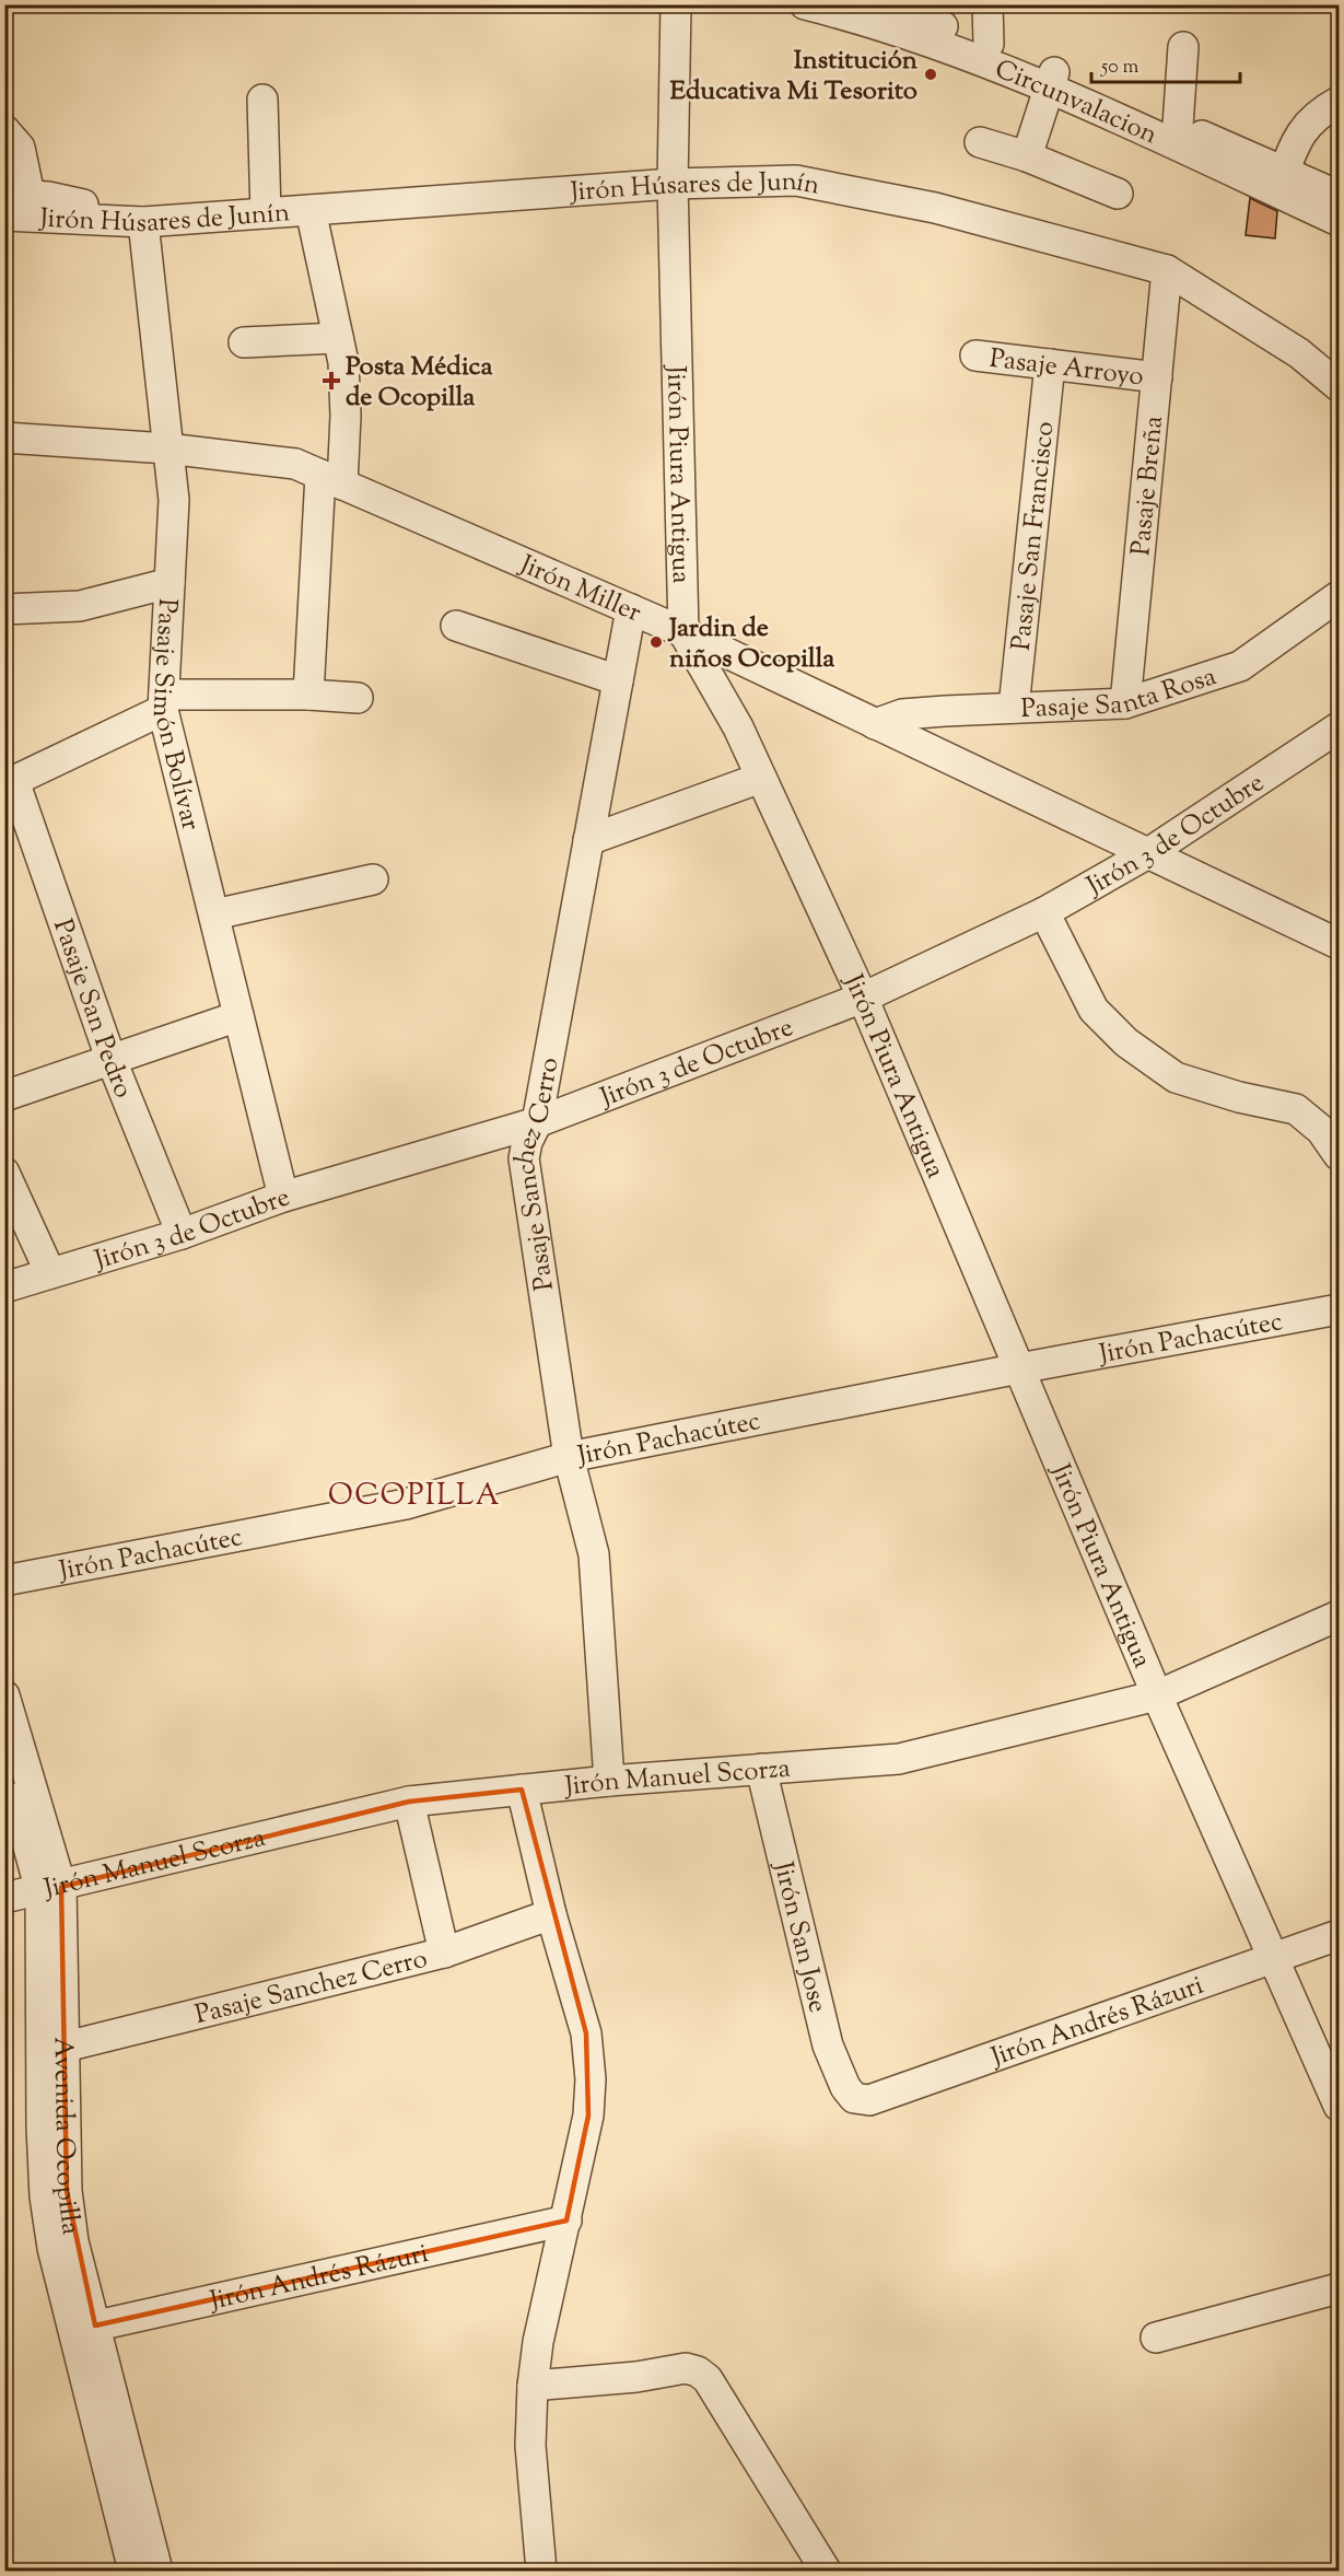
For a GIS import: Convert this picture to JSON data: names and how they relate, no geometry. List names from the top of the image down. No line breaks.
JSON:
{"streets":{"street":["Circunvalacion","Jirón Húsares de Junín","Pasaje Arroyo","Jirón Piura Antigua","Pasaje Breña","Pasaje San Francisco","Jirón Miller","Pasaje Santa Rosa","Pasaje Simón Bolívar","Jirón 3 de Octubre","Pasaje San Pedro","Pasaje Sanchez Cerro","Jirón Pachacútec","Jirón Manuel Scorza","Jirón San Jose","Jirón Andrés Rázuri","Avenida Ocopilla"]},"crossings":[["Jirón Húsares de Junín","Jirón Piura Antigua"],["Jirón Húsares de Junín","Pasaje Breña"],["Jirón Húsares de Junín","Pasaje Simón Bolívar"],["Pasaje Arroyo","Pasaje Breña"],["Pasaje Arroyo","Pasaje San Francisco"],["Jirón Piura Antigua","Jirón Miller"],["Jirón Piura Antigua","Jirón 3 de Octubre"],["Jirón Piura Antigua","Jirón Pachacútec"],["Jirón Piura Antigua","Jirón Manuel Scorza"],["Jirón Piura Antigua","Jirón Andrés Rázuri"],["Pasaje Breña","Pasaje Santa Rosa"],["Pasaje San Francisco","Pasaje Santa Rosa"],["Jirón Miller","Pasaje Santa Rosa"],["Jirón Miller","Pasaje Simón Bolívar"],["Jirón Miller","Jirón 3 de Octubre"],["Jirón Miller","Pasaje Sanchez Cerro"],["Pasaje Simón Bolívar","Jirón 3 de Octubre"],["Jirón 3 de Octubre","Pasaje San Pedro"],["Jirón 3 de Octubre","Pasaje Sanchez Cerro"],["Pasaje Sanchez Cerro","Jirón Pachacútec"],["Pasaje Sanchez Cerro","Jirón Manuel Scorza"],["Pasaje Sanchez Cerro","Avenida Ocopilla"],["Jirón Manuel Scorza","Jirón San Jose"],["Jirón Manuel Scorza","Avenida Ocopilla"],["Jirón San Jose","Jirón Andrés Rázuri"],["Jirón Andrés Rázuri","Avenida Ocopilla"]],"districts":["OCOPILLA"],"places":{"other":["Institución Educativa Mi Tesorito","Jardin de niños Ocopilla"],"health":["Posta Médica de Ocopilla"]},"scale_bar":"50 m"}
